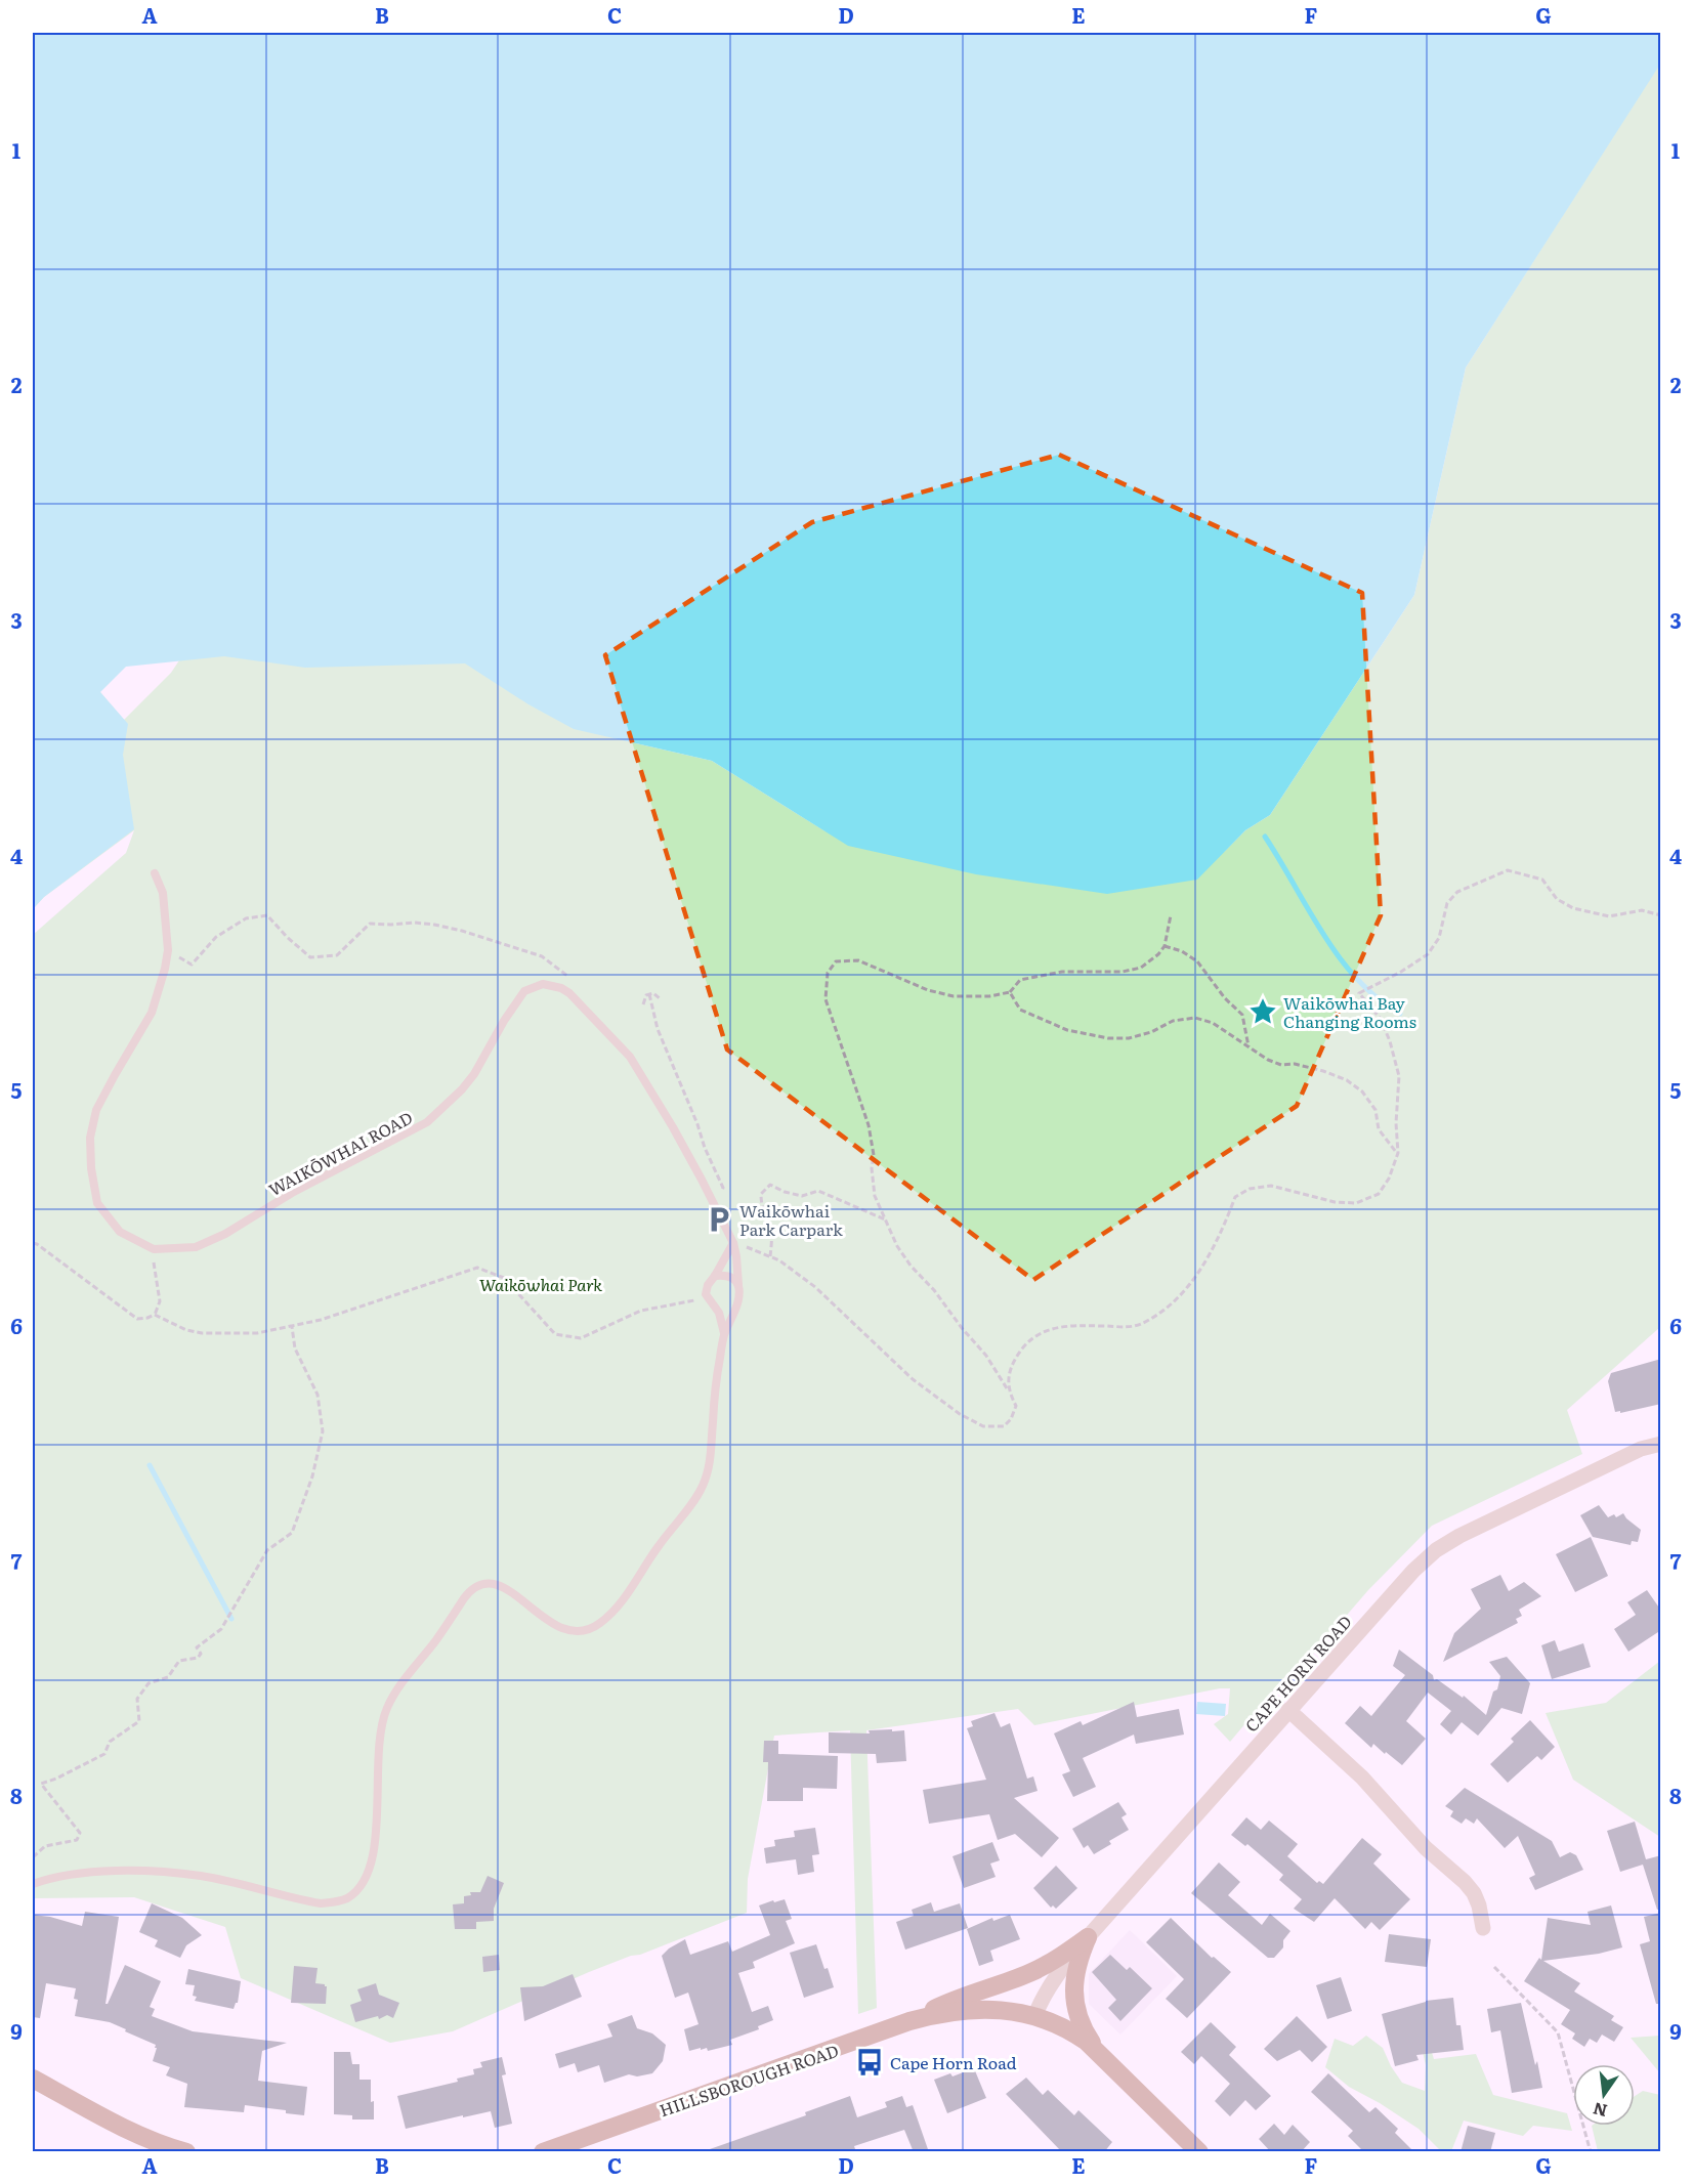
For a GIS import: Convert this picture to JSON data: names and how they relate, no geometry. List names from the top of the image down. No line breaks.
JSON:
{"streets":{"main road":["HILLSBOROUGH ROAD"],"street":["CAPE HORN ROAD"],"lane":["WAIKŌWHAI ROAD"]},"crossings":[["CAPE HORN ROAD","HILLSBOROUGH ROAD"]],"parks":["Waikōwhai Park"],"places":{"place":["Waikōwhai Bay Changing Rooms"],"parking":["Waikōwhai Park Carpark"],"bus stop":["Cape Horn Road"]},"north":"bottom","grid":{"columns":["A","B","C","D","E","F","G"],"rows":["1","2","3","4","5","6","7","8","9"]}}
